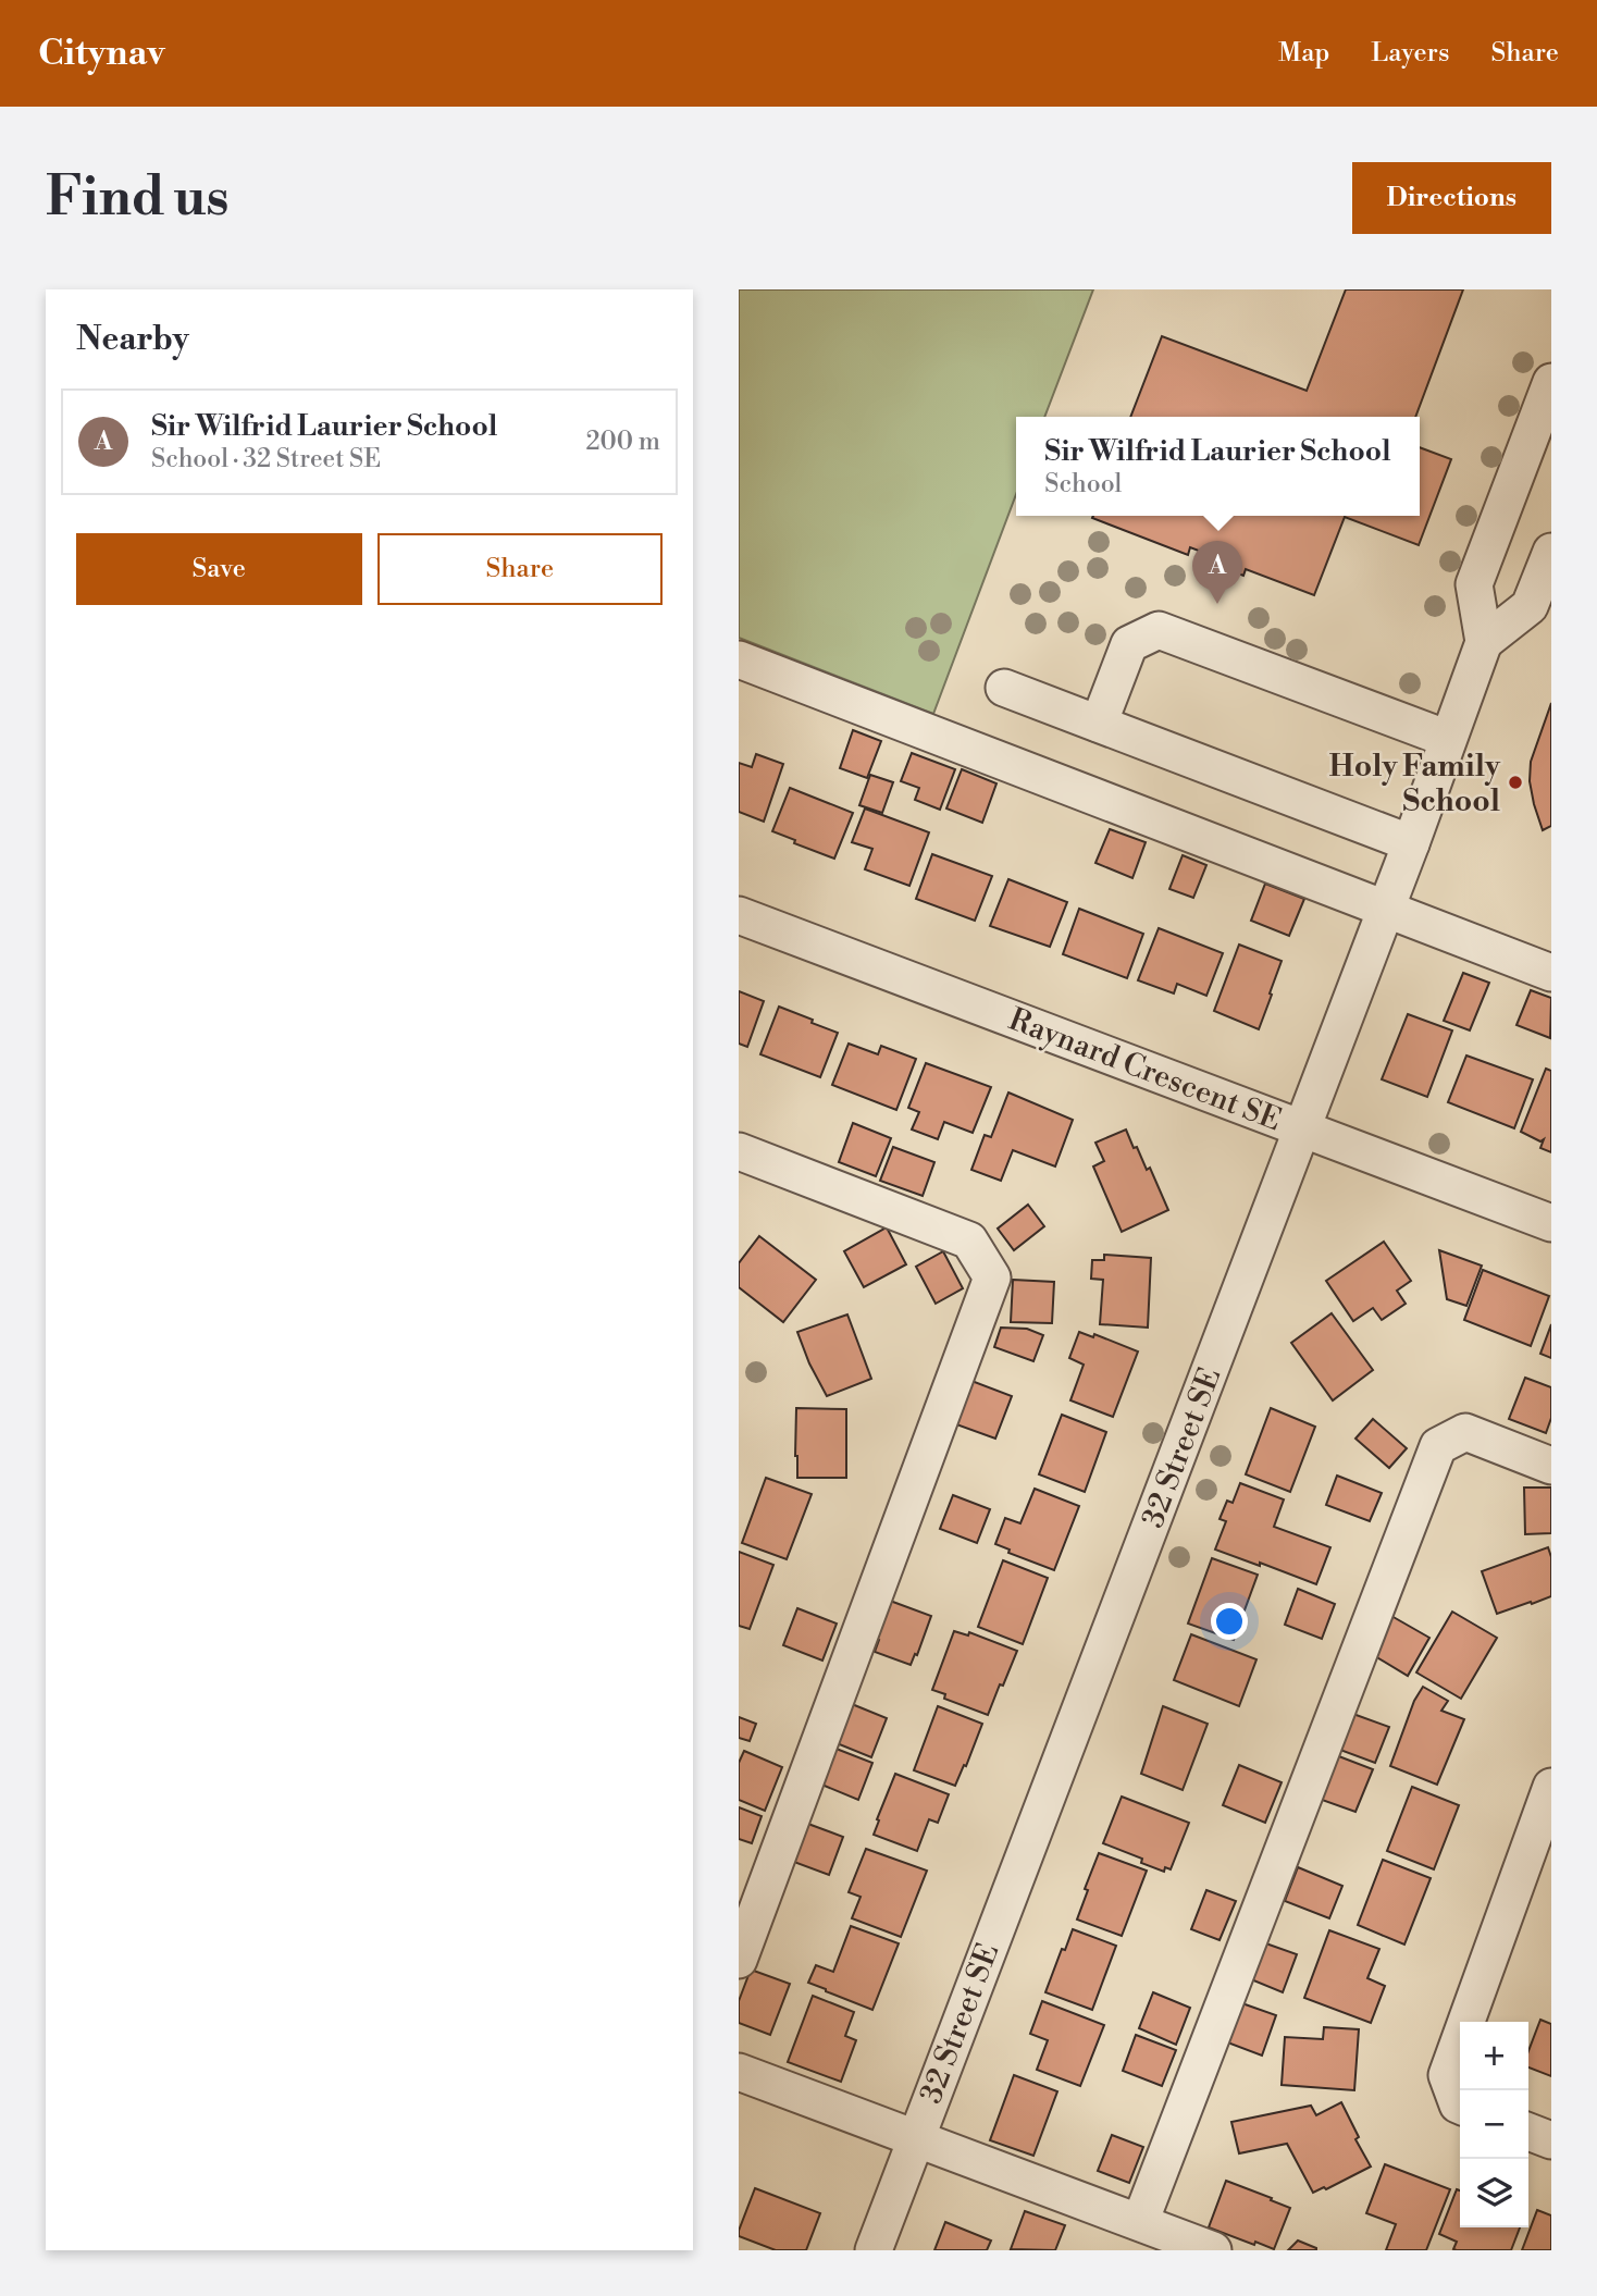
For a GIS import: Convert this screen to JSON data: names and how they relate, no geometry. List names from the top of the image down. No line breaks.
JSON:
{"streets":{"street":["Raynard Crescent SE","32 Street SE"]},"crossings":[["Raynard Crescent SE","32 Street SE"]],"places":["Holy Family School"],"page":{"header":"Citynav","nav":["Map","Layers","Share"],"buttons":["Directions",["Save","Share"]],"title":"Find us","heading":"Nearby","list":[{"mark":"A","name":"Sir Wilfrid Laurier School","note":"School · 32 Street SE","value":"200 m"}],"popup":["Sir Wilfrid Laurier School","School"],"pins":"A","map_buttons":["+","−"]}}
